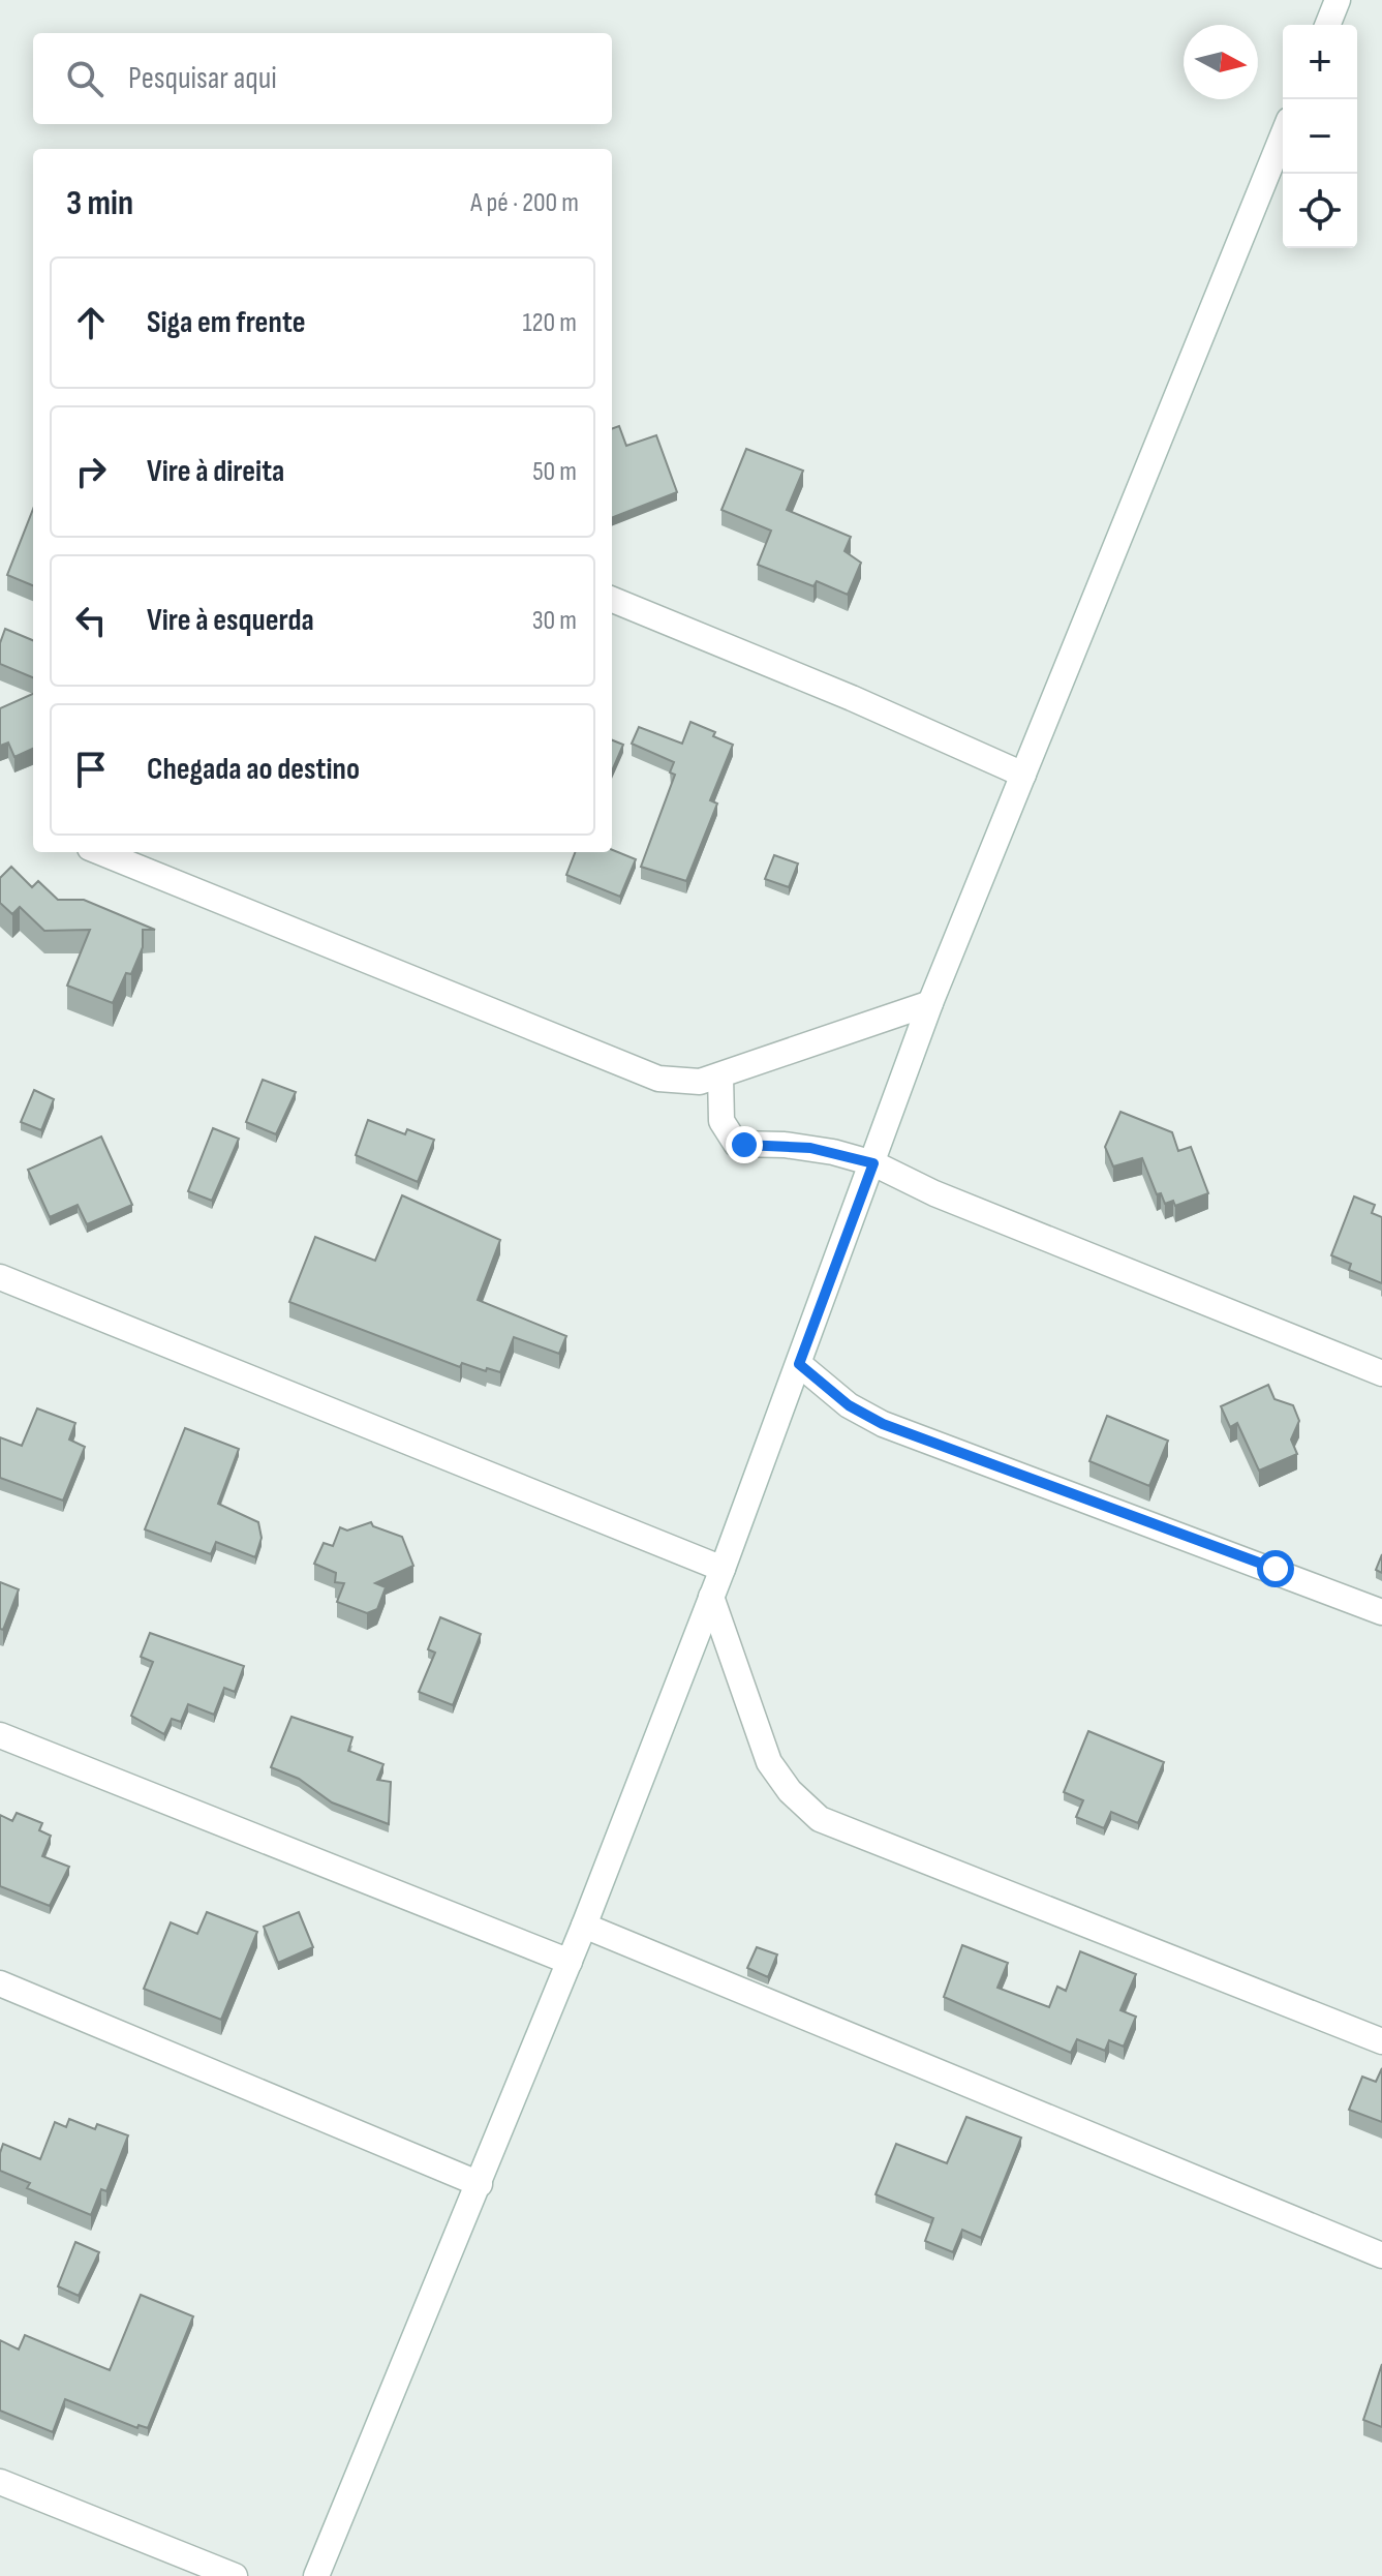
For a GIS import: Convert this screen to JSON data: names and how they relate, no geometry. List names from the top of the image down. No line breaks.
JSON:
{"north":"right","page":{"map_buttons":["+","−"],"search":"Pesquisar aqui","heading":["3 min","A pé · 200 m"],"list":[["Siga em frente","120 m"],["Vire à direita","50 m"],["Vire à esquerda","30 m"],"Chegada ao destino"]}}
